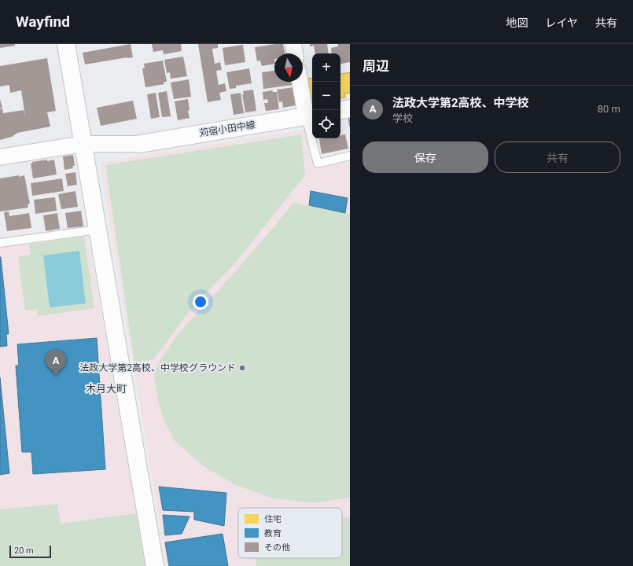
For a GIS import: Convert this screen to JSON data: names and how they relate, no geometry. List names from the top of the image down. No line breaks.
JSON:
{"streets":{"street":["苅宿小田中線"]},"districts":["木月大町"],"places":["法政大学第2高校、中学校グラウンド"],"legend":["住宅","教育","その他"],"scale_bar":"20 m","north":"bottom","page":{"header":"Wayfind","nav":["地図","レイヤ","共有"],"heading":"周辺","map_buttons":["+","−"],"list":[{"mark":"A","name":"法政大学第2高校、中学校","note":"学校","value":"80 m"}],"buttons":["保存","共有"],"pins":"A","scale":"20 m"}}
